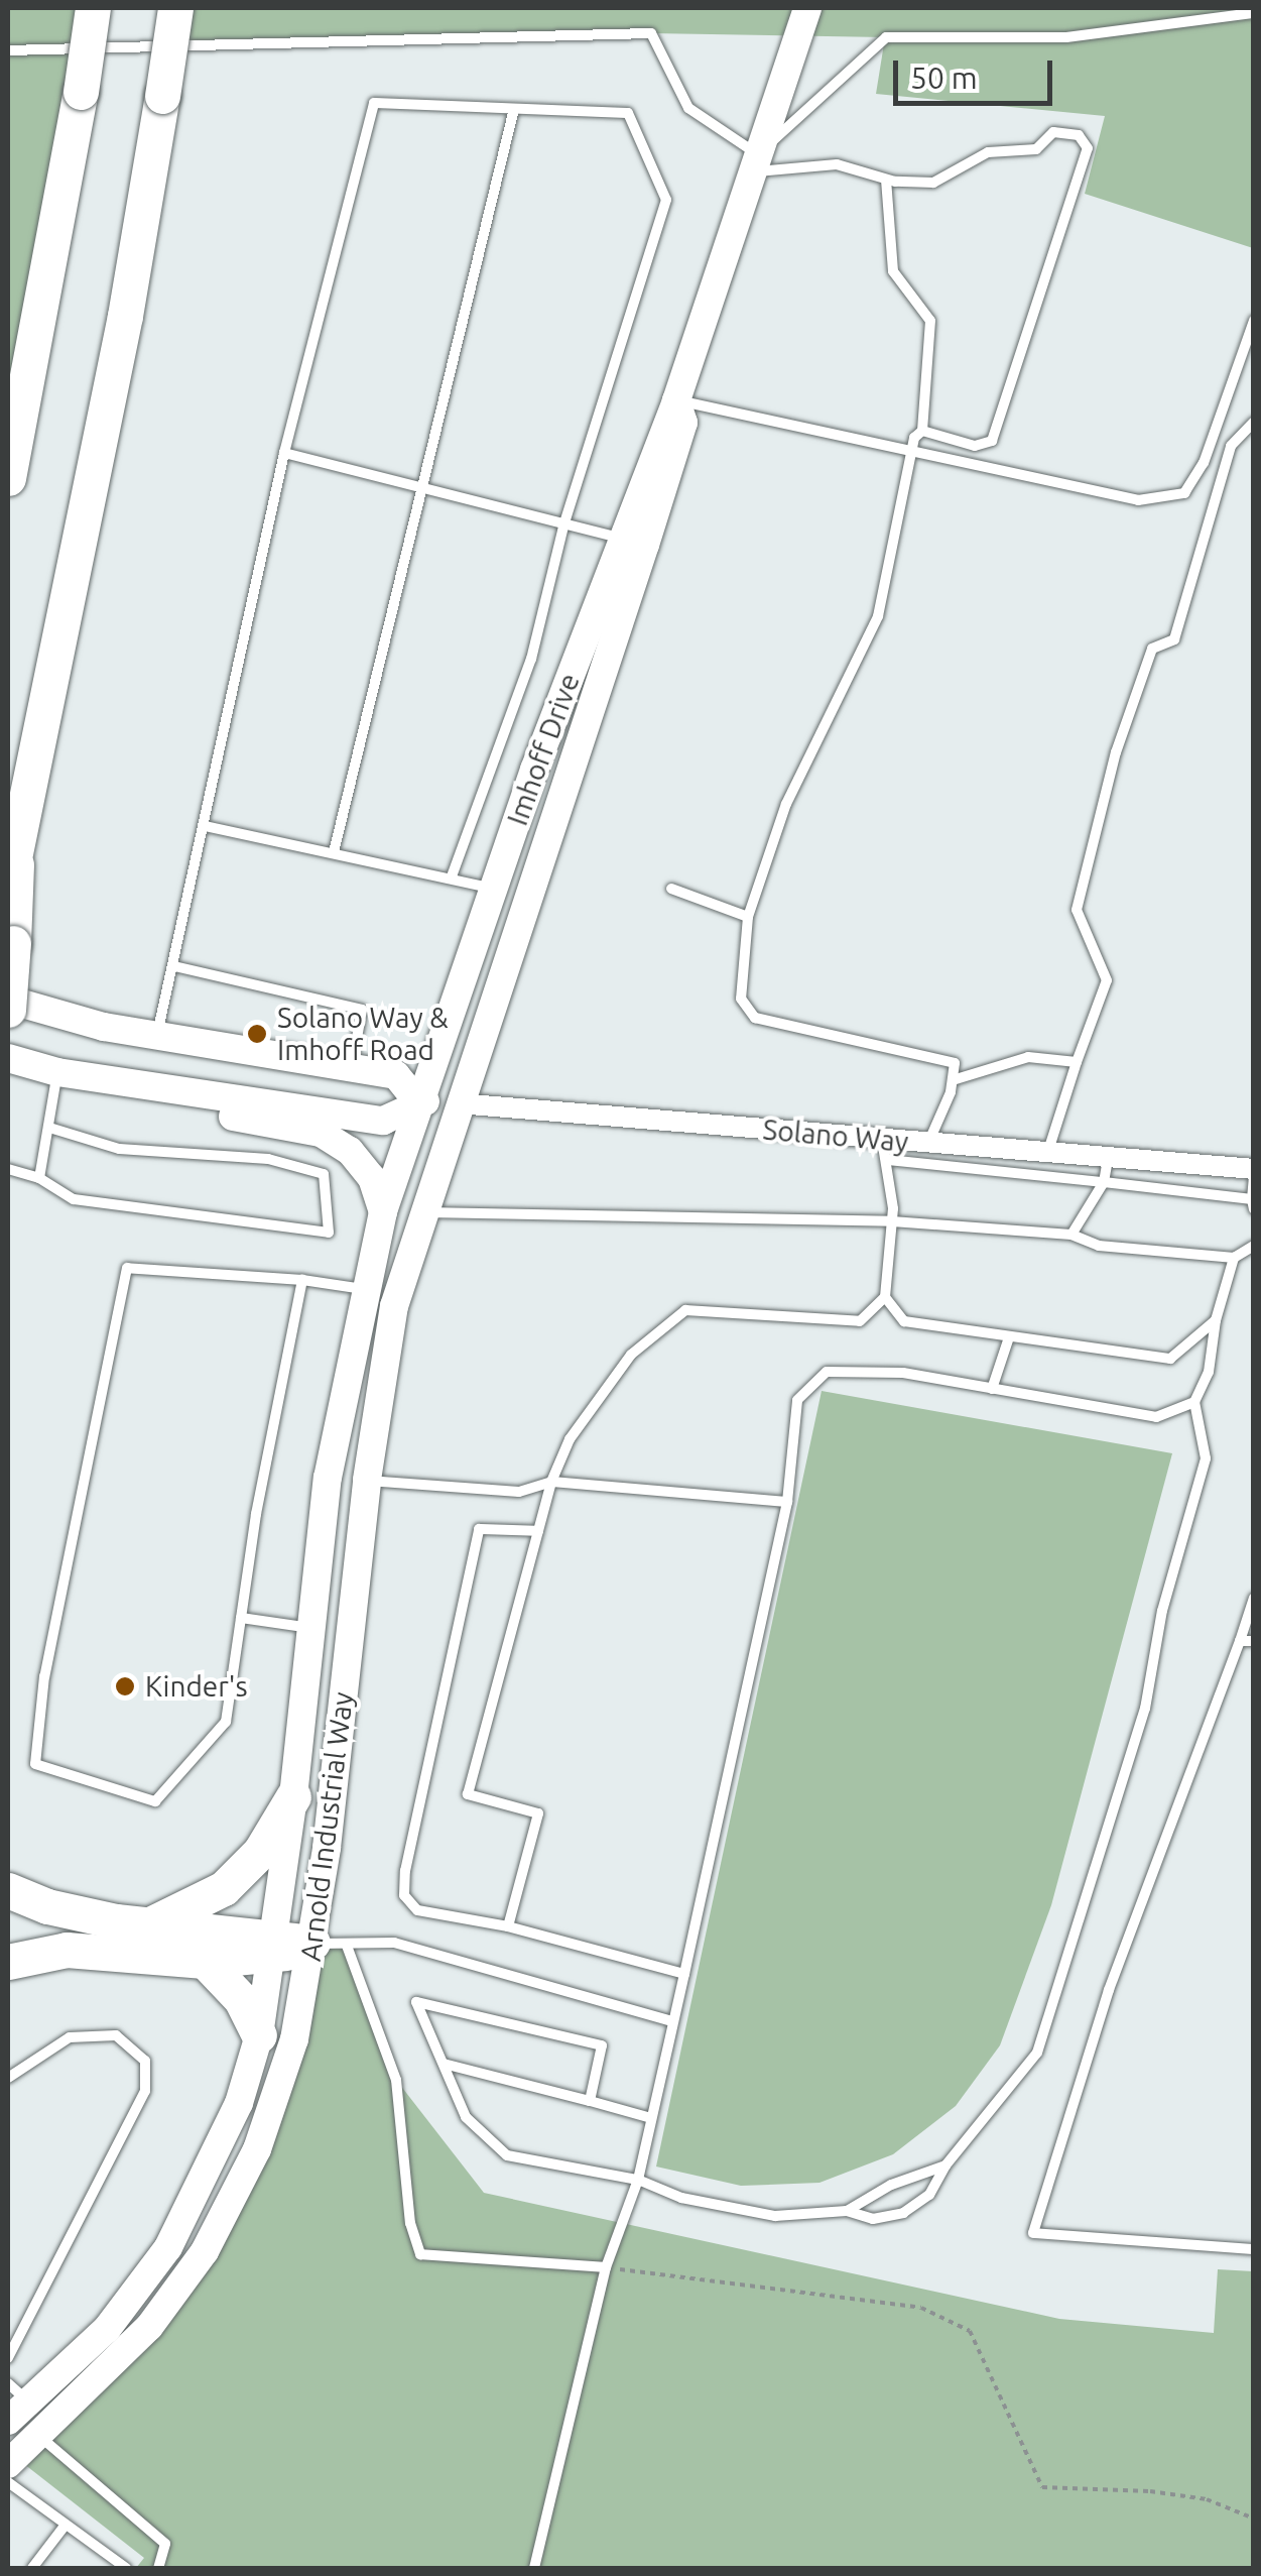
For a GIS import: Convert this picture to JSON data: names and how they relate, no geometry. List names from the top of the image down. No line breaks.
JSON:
{"streets":{"street":["Imhoff Drive","Solano Way","Arnold Industrial Way"]},"crossings":[["Imhoff Drive","Solano Way"],["Imhoff Drive","Arnold Industrial Way"],["Solano Way","Arnold Industrial Way"]],"places":["Solano Way & Imhoff Road","Kinder's"],"scale_bar":"50 m"}
